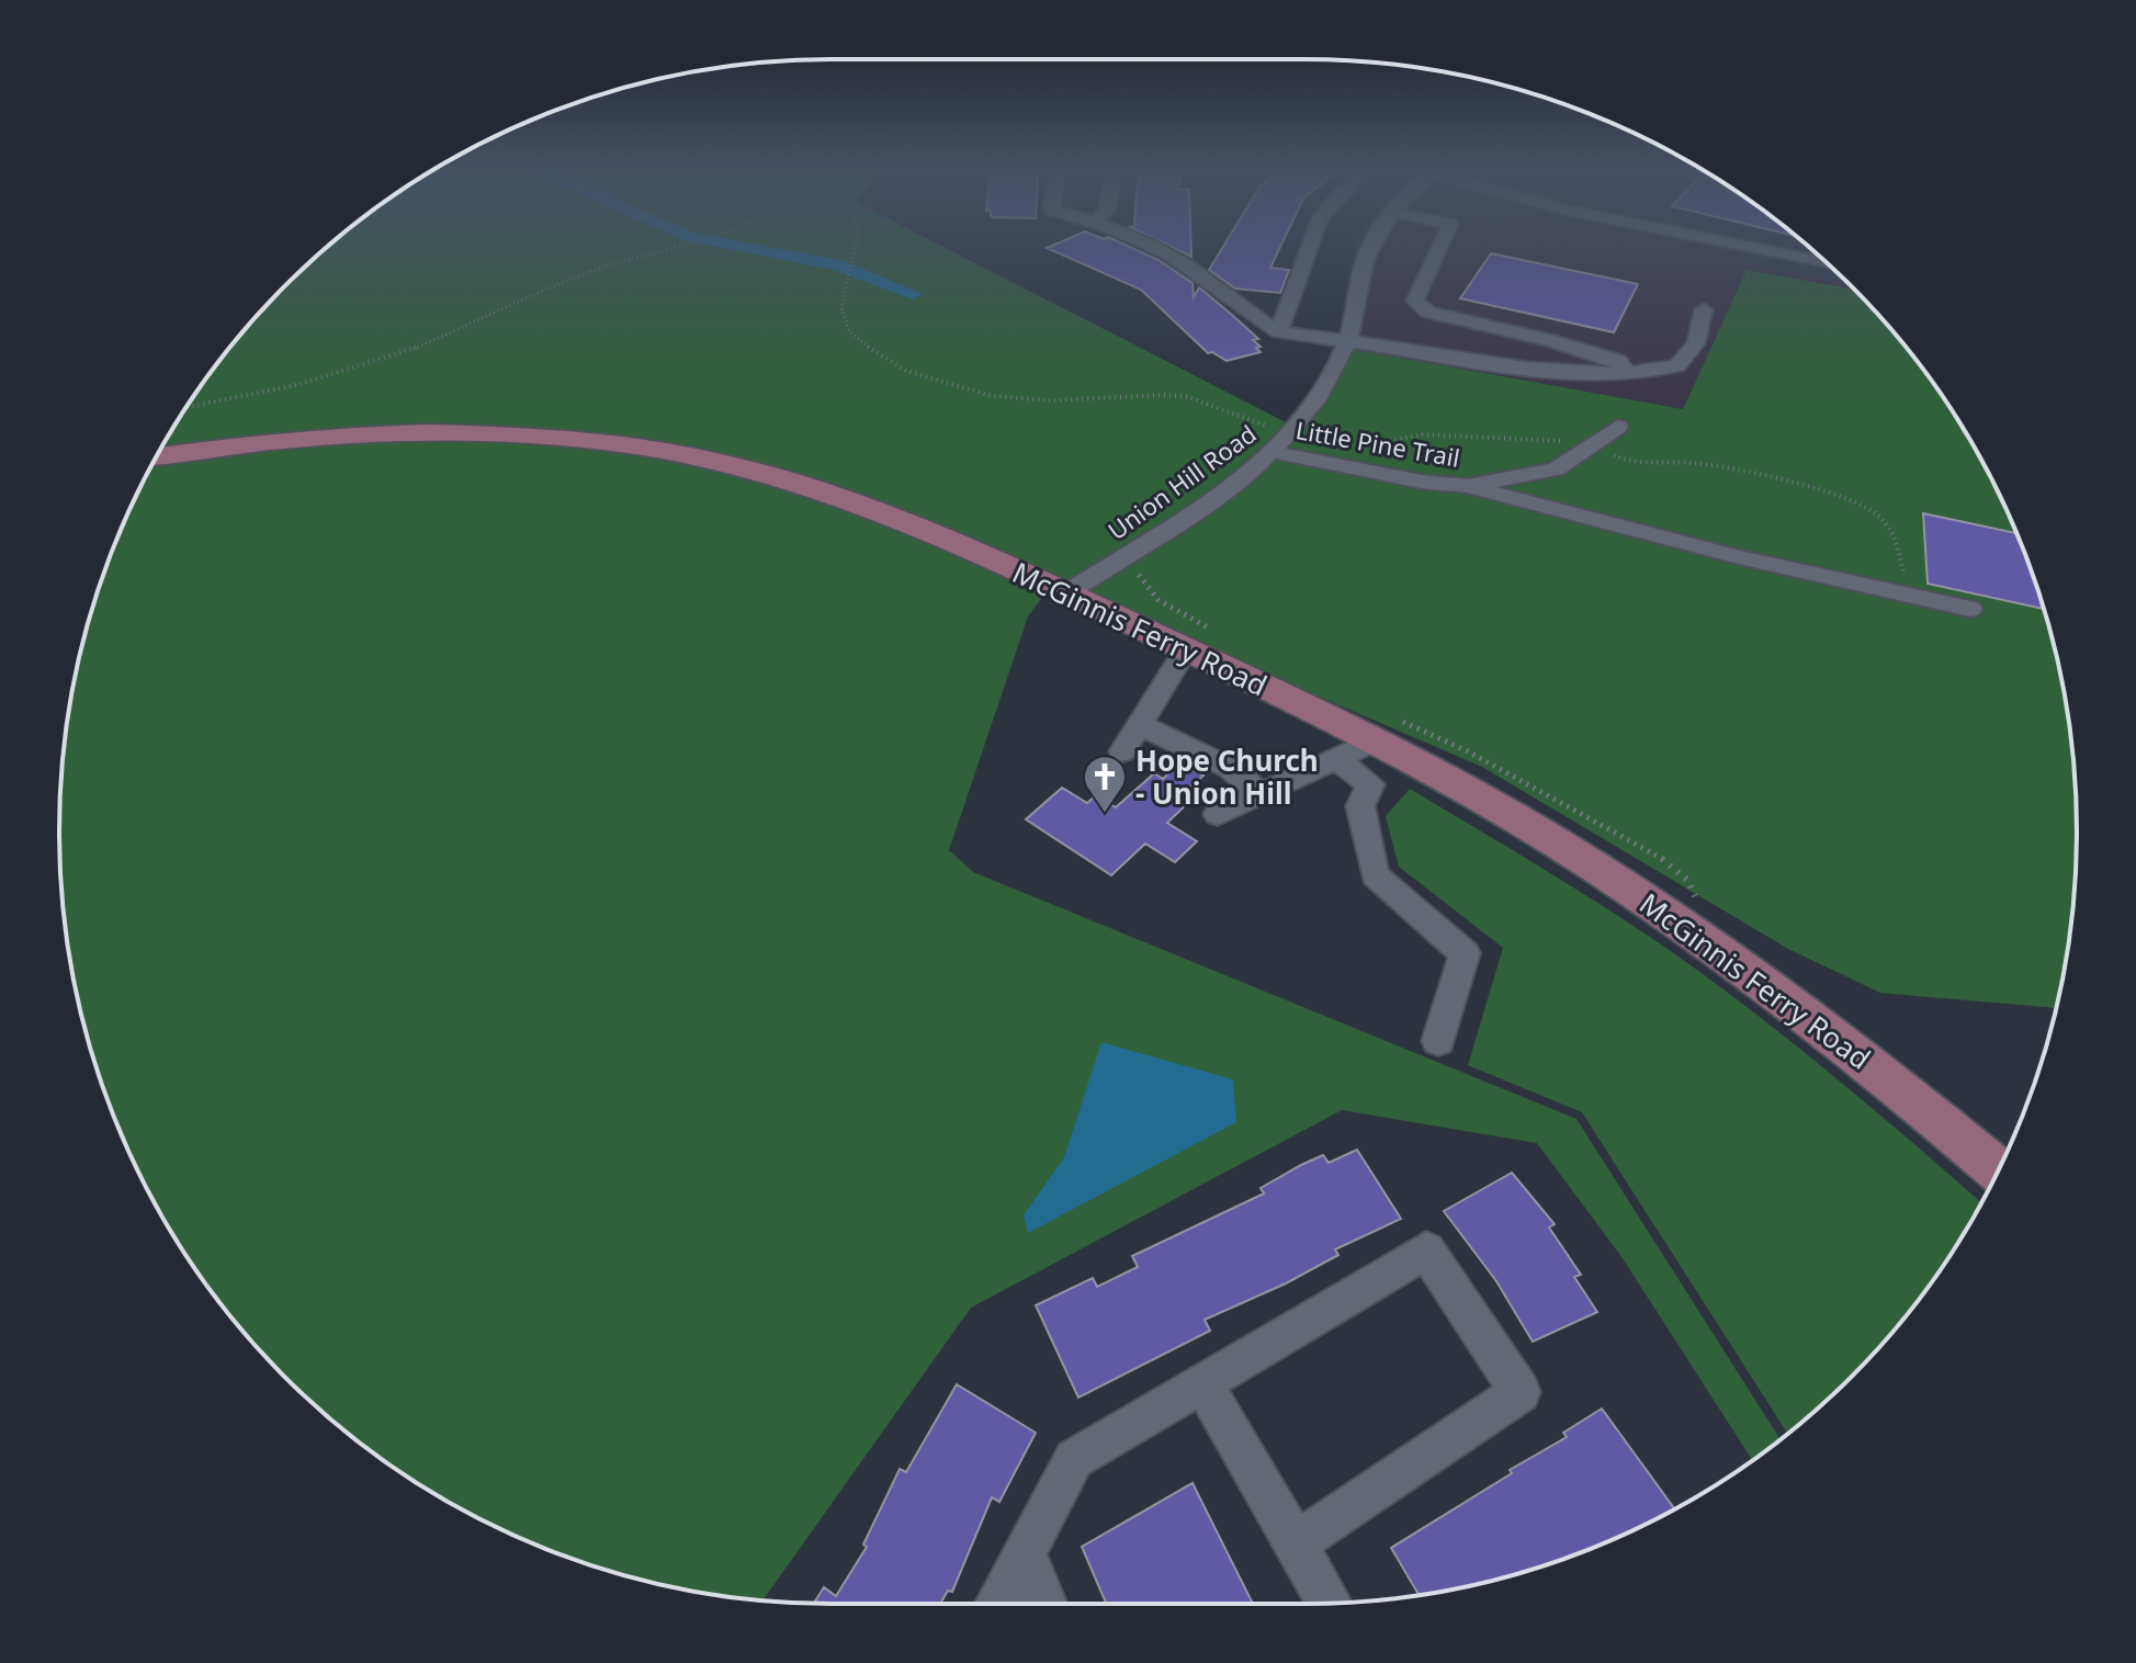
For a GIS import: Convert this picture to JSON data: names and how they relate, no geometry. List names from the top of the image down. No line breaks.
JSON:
{"streets":{"main road":["McGinnis Ferry Road"],"street":["Little Pine Trail","Union Hill Road"]},"crossings":[["Little Pine Trail","Union Hill Road"],["Union Hill Road","McGinnis Ferry Road"]],"places":{"church":["Hope Church - Union Hill"]}}
